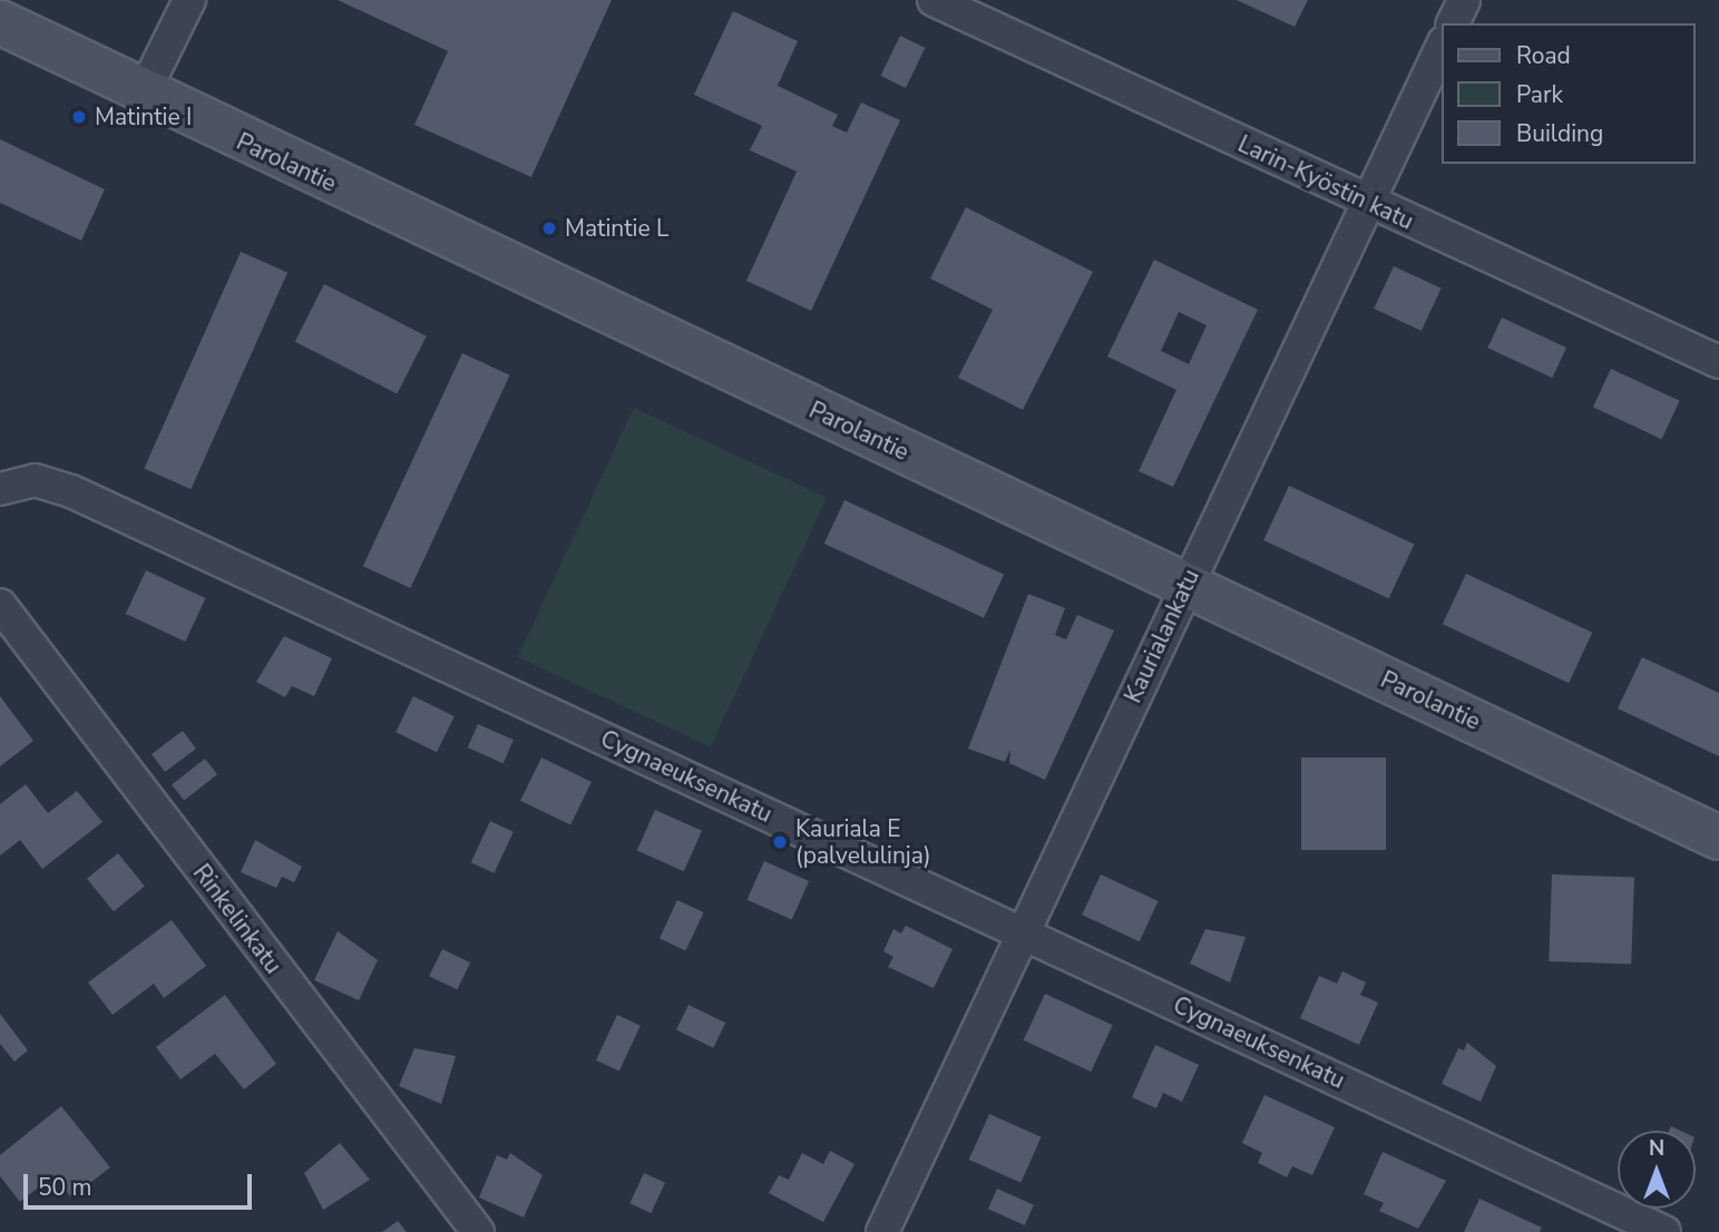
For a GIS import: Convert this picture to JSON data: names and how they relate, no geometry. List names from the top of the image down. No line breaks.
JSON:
{"streets":{"main road":["Parolantie"],"street":["Larin-Kyöstin katu","Kaurialankatu","Cygnaeuksenkatu","Rinkelinkatu"]},"crossings":[["Parolantie","Kaurialankatu"],["Larin-Kyöstin katu","Kaurialankatu"],["Kaurialankatu","Cygnaeuksenkatu"]],"places":["Matintie I","Matintie L","Kauriala E (palvelulinja)"],"legend":["Road","Park","Building"],"scale_bar":"50 m","north":"top"}
